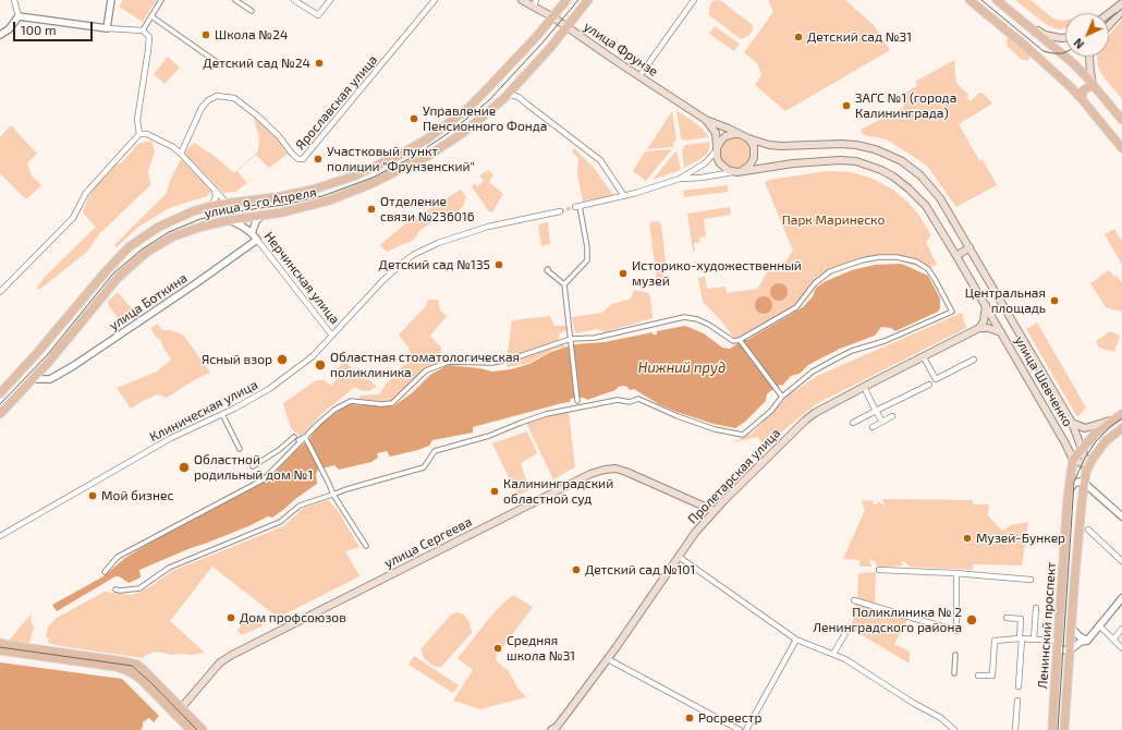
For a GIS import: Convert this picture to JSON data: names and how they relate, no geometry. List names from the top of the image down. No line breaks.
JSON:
{"streets":{"main road":["улица Фрунзе","улица 9-го Апреля","улица Шевченко","Пролетарская улица","улица Сергеева","Ленинский проспект"],"street":["Ярославская улица","Нерчинская улица","улица Боткина","Клиническая улица"]},"crossings":[["улица Фрунзе","улица 9-го Апреля"],["улица Фрунзе","улица Шевченко"],["улица 9-го Апреля","Нерчинская улица"],["Нерчинская улица","улица Боткина"],["Нерчинская улица","Клиническая улица"],["улица Шевченко","Ленинский проспект"],["Пролетарская улица","улица Сергеева"]],"water":["Нижний пруд"],"parks":["Парк Маринеско"],"places":["Школа №24","Детский сад №31","Детский сад №24","ЗАГС №1 (города Калининграда)","Управление Пенсионного Фонда","Участковый пункт полиции \"Фрунзенский\"","Отделение связи №236016","Детский сад №135","Историко-художественный музей","Центральная площадь","Ясный взор","Областная стоматологическая поликлиника","Областной родильный дом №1","Калининградский областной суд","Мой бизнес","Музей-Бункер","Детский сад №101","Дом профсоюзов","Поликлиника № 2 Ленинградского района","Средняя школа №31","Росрeeстр"],"scale_bar":"100 m","north":"bottom left"}
